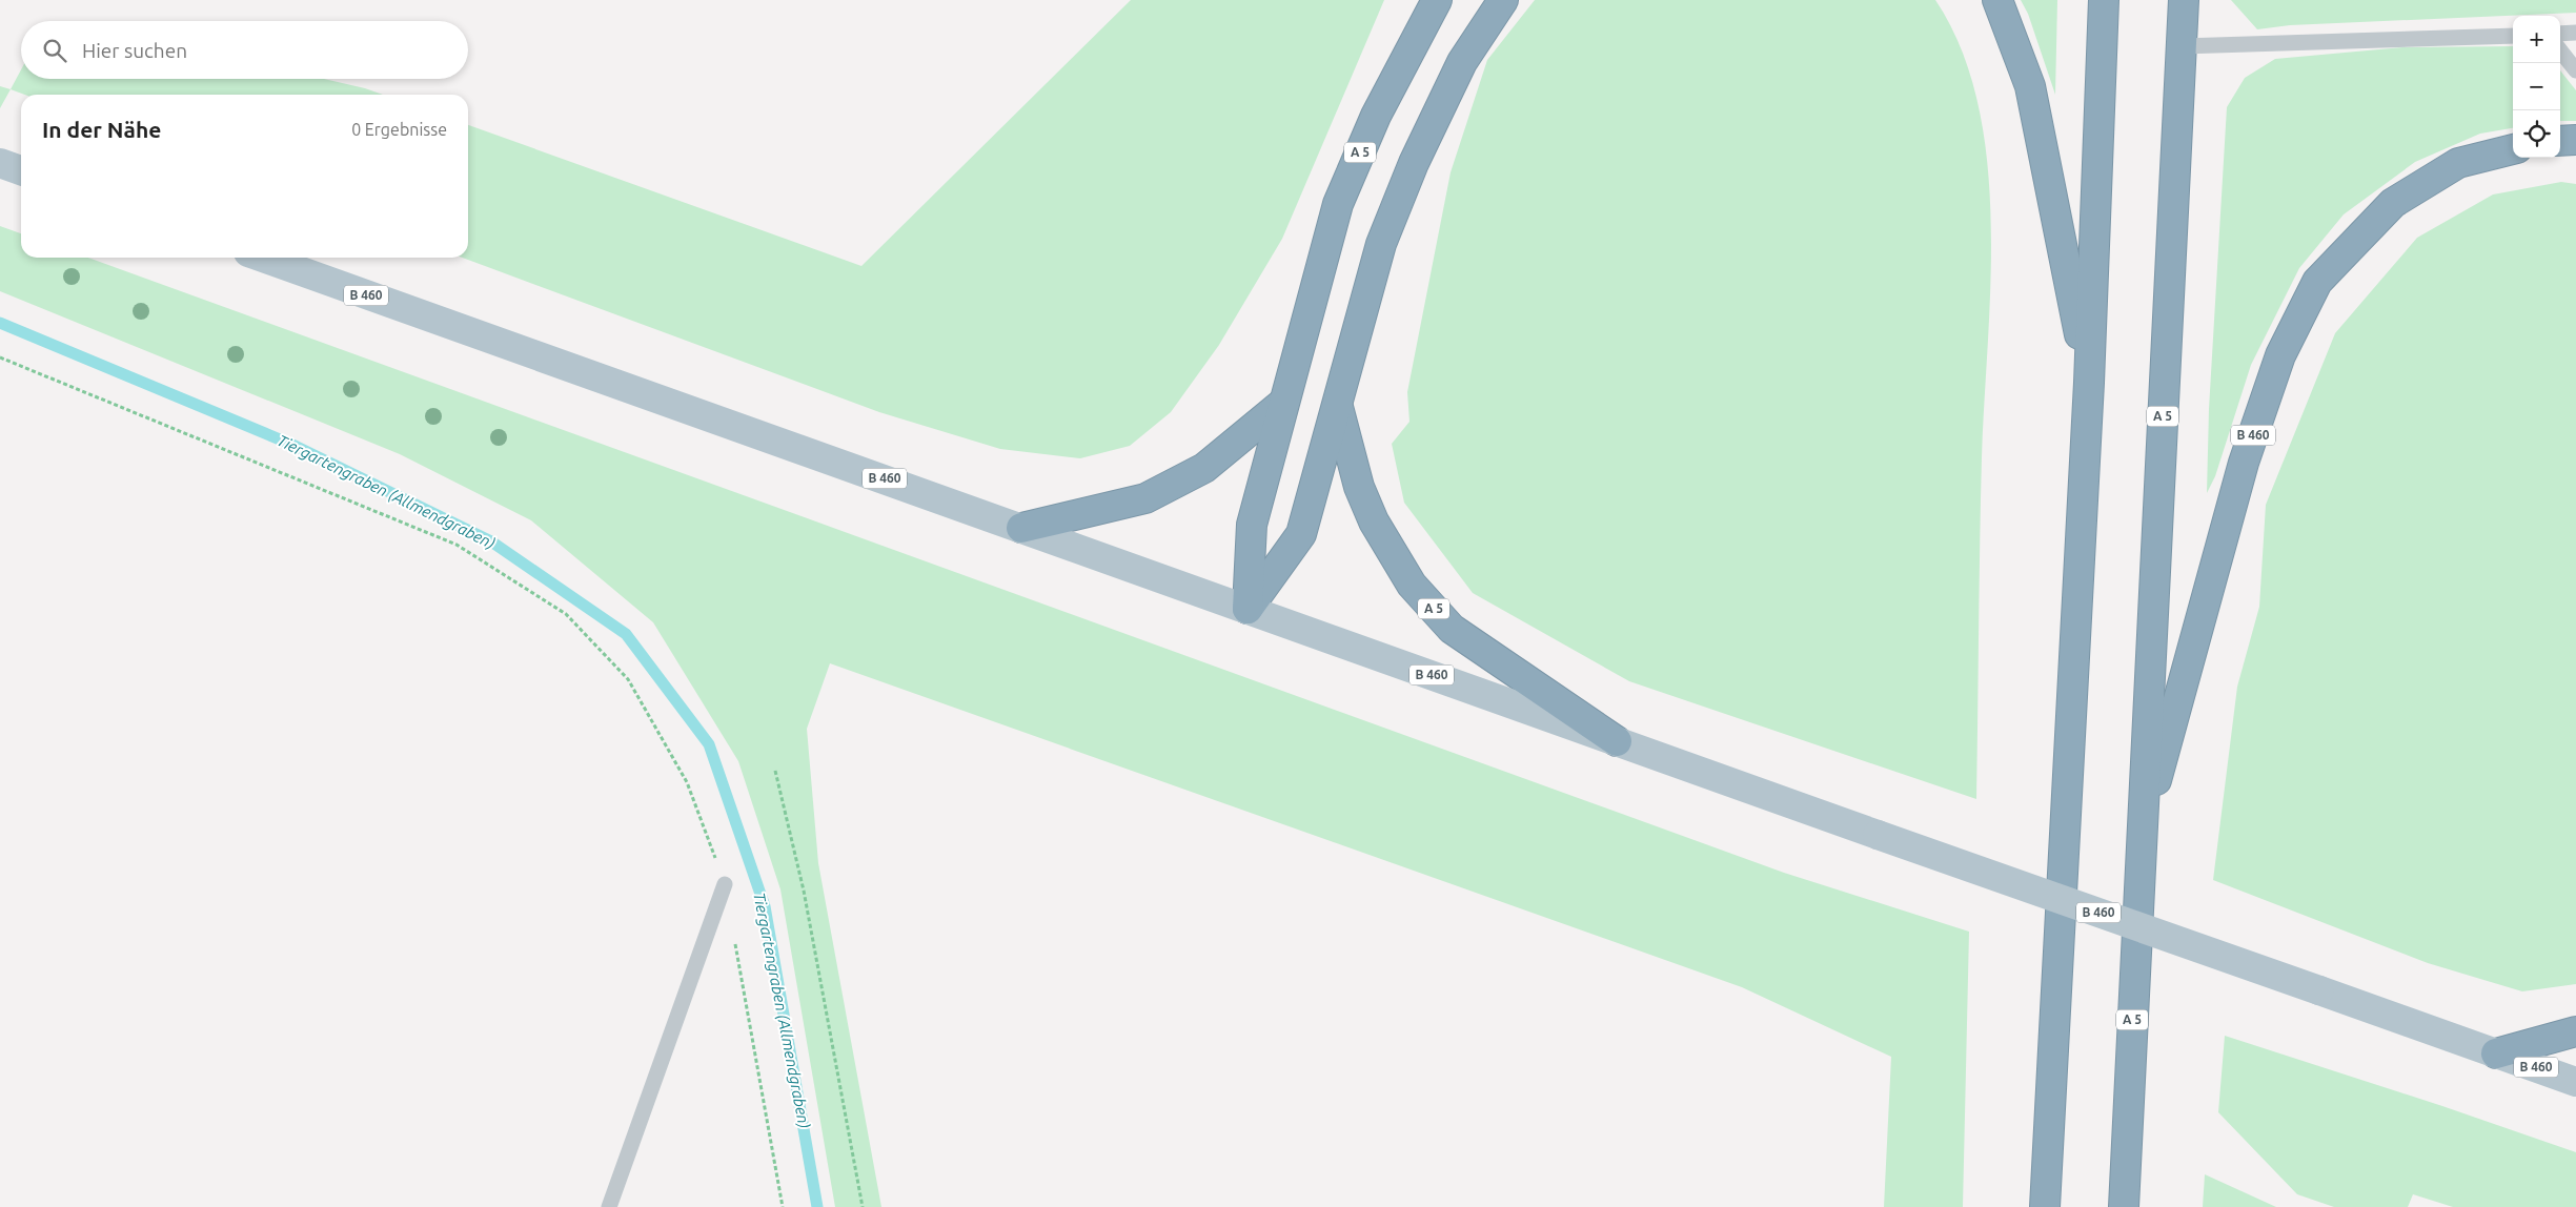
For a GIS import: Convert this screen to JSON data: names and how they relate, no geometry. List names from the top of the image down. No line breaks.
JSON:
{"streets":{"highway":["A 5","B 460"]},"crossings":[["A 5","B 460"]],"water":["Tiergartengraben (Allmendgraben)"],"page":{"map_buttons":["+","−"],"search":"Hier suchen","heading":["In der Nähe","0 Ergebnisse"]}}
